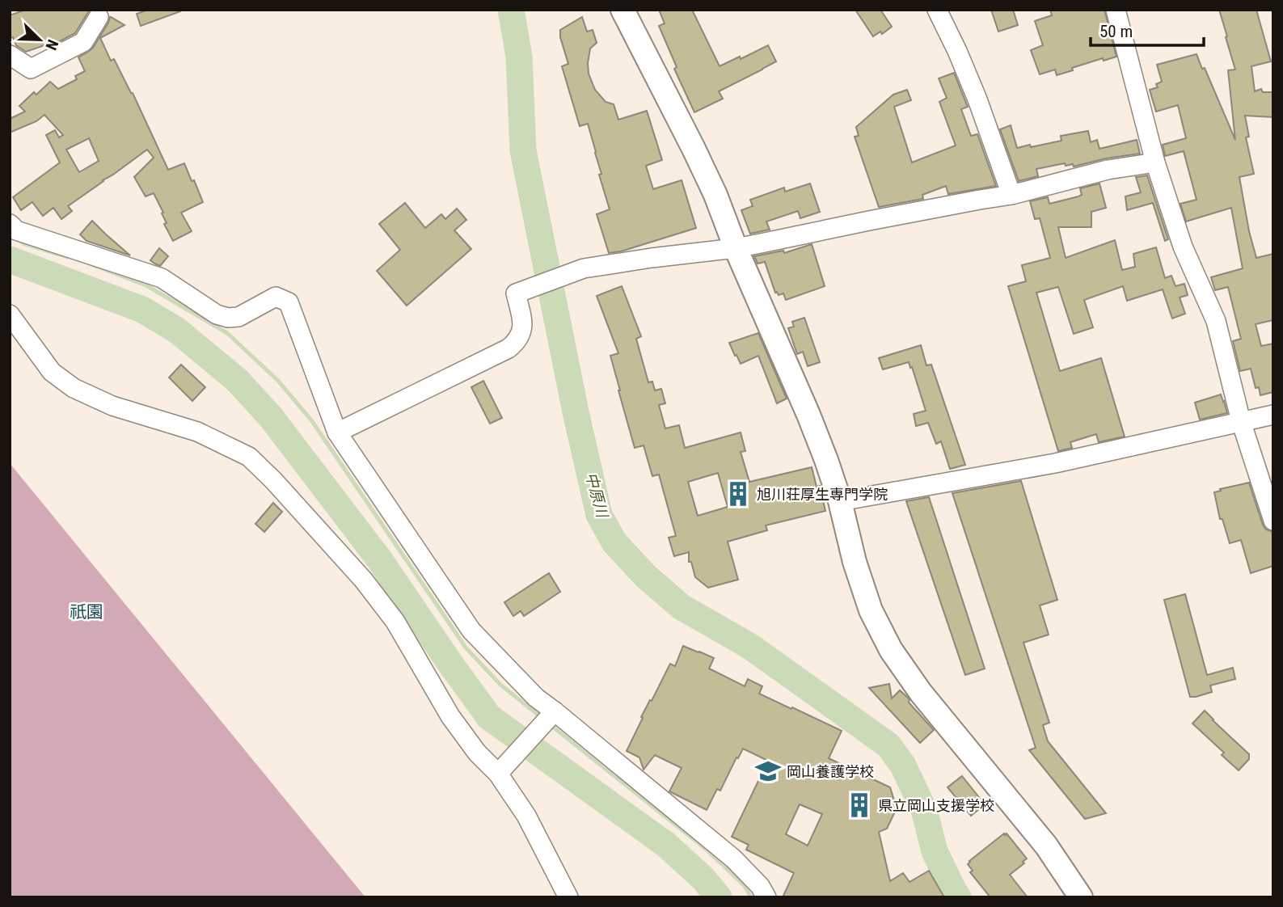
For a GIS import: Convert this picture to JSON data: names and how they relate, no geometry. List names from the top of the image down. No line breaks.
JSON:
{"districts":["祇園"],"water":["中原川"],"places":{"building":["旭川荘厚生専門学院","県立岡山支援学校"],"school or university":["岡山養護学校"]},"scale_bar":"50 m","north":"bottom right"}
